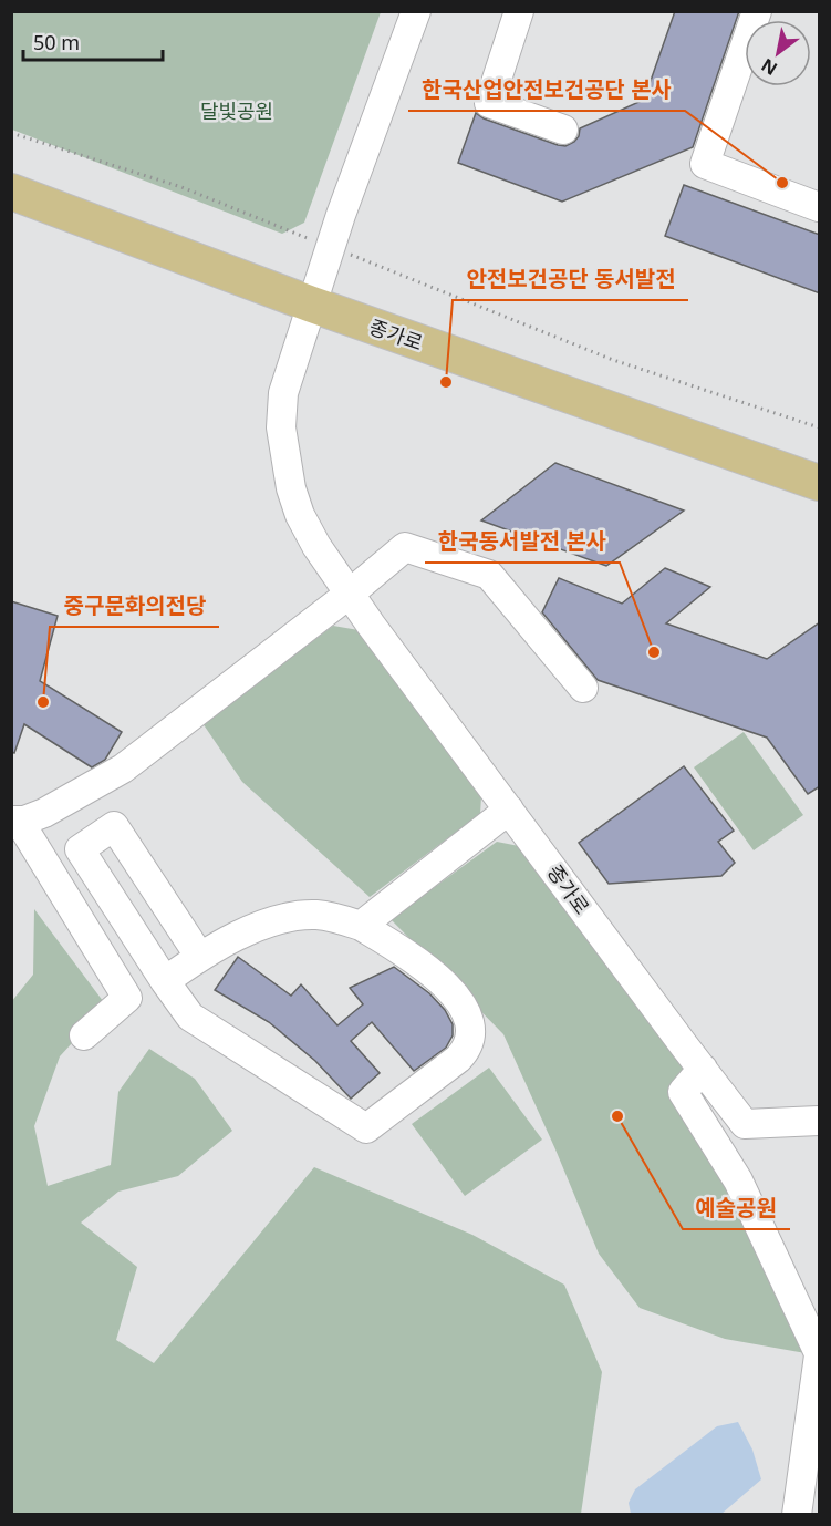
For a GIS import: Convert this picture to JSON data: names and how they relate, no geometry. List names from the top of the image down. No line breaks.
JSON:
{"streets":{"main road":["종가로"]},"parks":["달빛공원"],"places":["한국산업안전보건공단 본사","안전보건공단 동서발전","한국동서발전 본사","중구문화의전당","예술공원"],"scale_bar":"50 m","north":"bottom left"}
